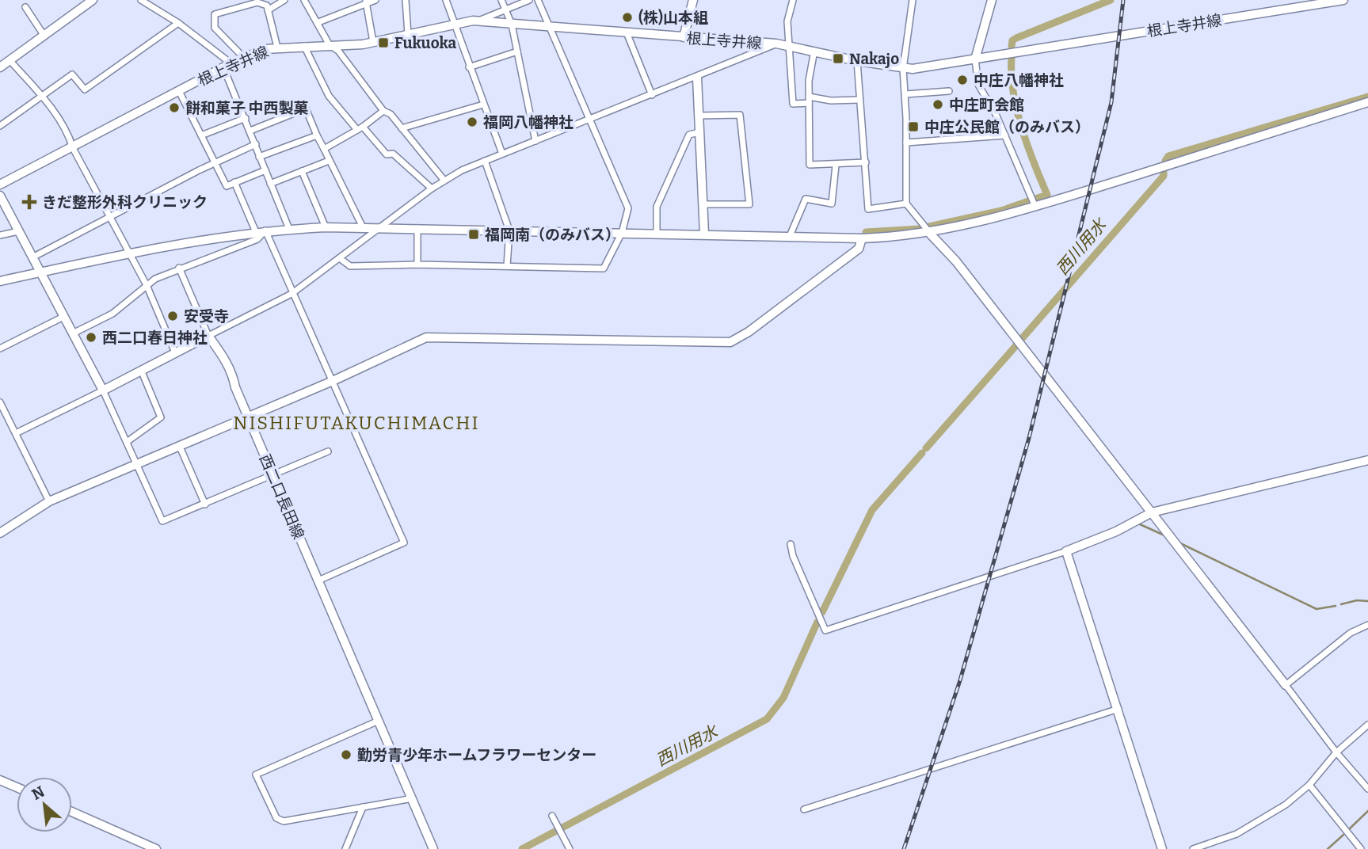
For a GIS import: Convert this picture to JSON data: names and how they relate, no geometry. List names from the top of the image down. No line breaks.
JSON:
{"streets":{"street":["根上寺井線","西二口長田線"]},"districts":["NISHIFUTAKUCHIMACHI"],"water":["西川用水"],"places":{"other":["(株)山本組","中庄八幡神社","中庄町会館","餅和菓子 中西製菓","福岡八幡神社","安受寺","西二口春日神社","勤労青少年ホームフラワーセンター"],"transit":["Fukuoka","Nakajo","中庄公民館（のみバス）","福岡南（のみバス）"],"health":["きだ整形外科クリニック"]},"north":"top left"}
